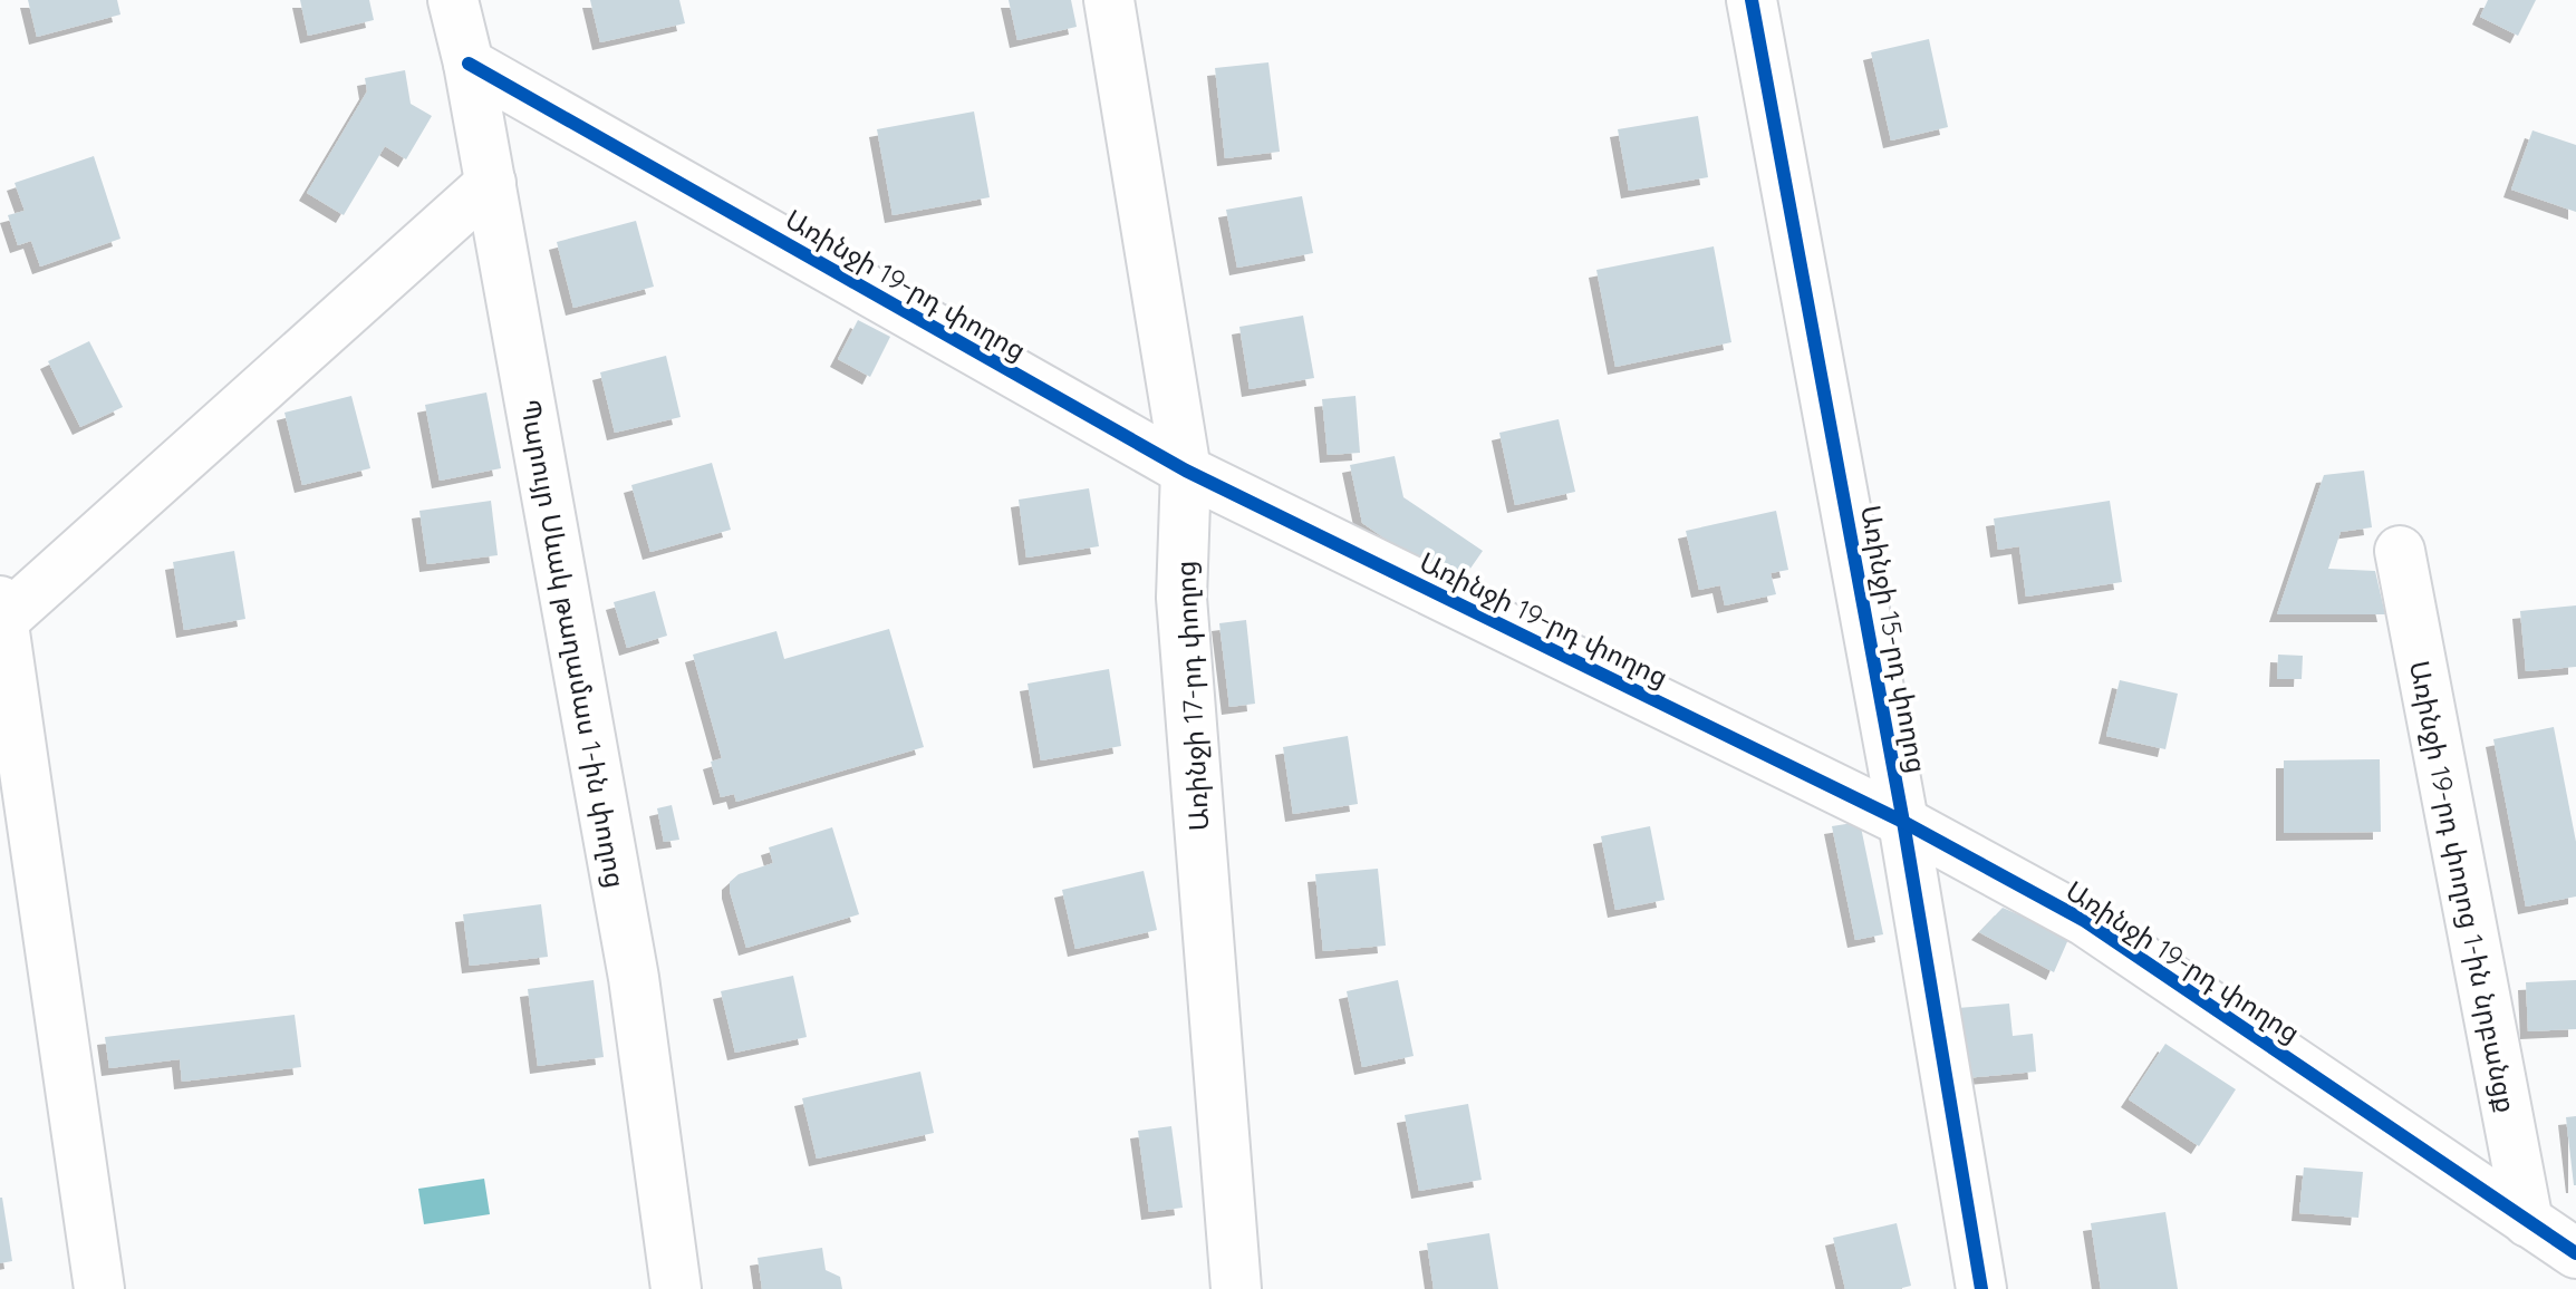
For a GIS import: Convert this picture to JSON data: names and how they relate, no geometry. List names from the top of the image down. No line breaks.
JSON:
{"streets":{"street":["Առինջի 19-րդ փողոց","Առինջի 15-րդ փողոց","Պարույր Սևակ թաղամաս 1-ին փողոց","Առինջի 17-րդ փողոց","Առինջի 19-րդ փողոց 1-ին նրբանցք"]},"crossings":[["Առինջի 19-րդ փողոց","Առինջի 15-րդ փողոց"],["Առինջի 19-րդ փողոց","Պարույր Սևակ թաղամաս 1-ին փողոց"],["Առինջի 19-րդ փողոց","Առինջի 17-րդ փողոց"],["Առինջի 19-րդ փողոց","Առինջի 19-րդ փողոց 1-ին նրբանցք"]]}
